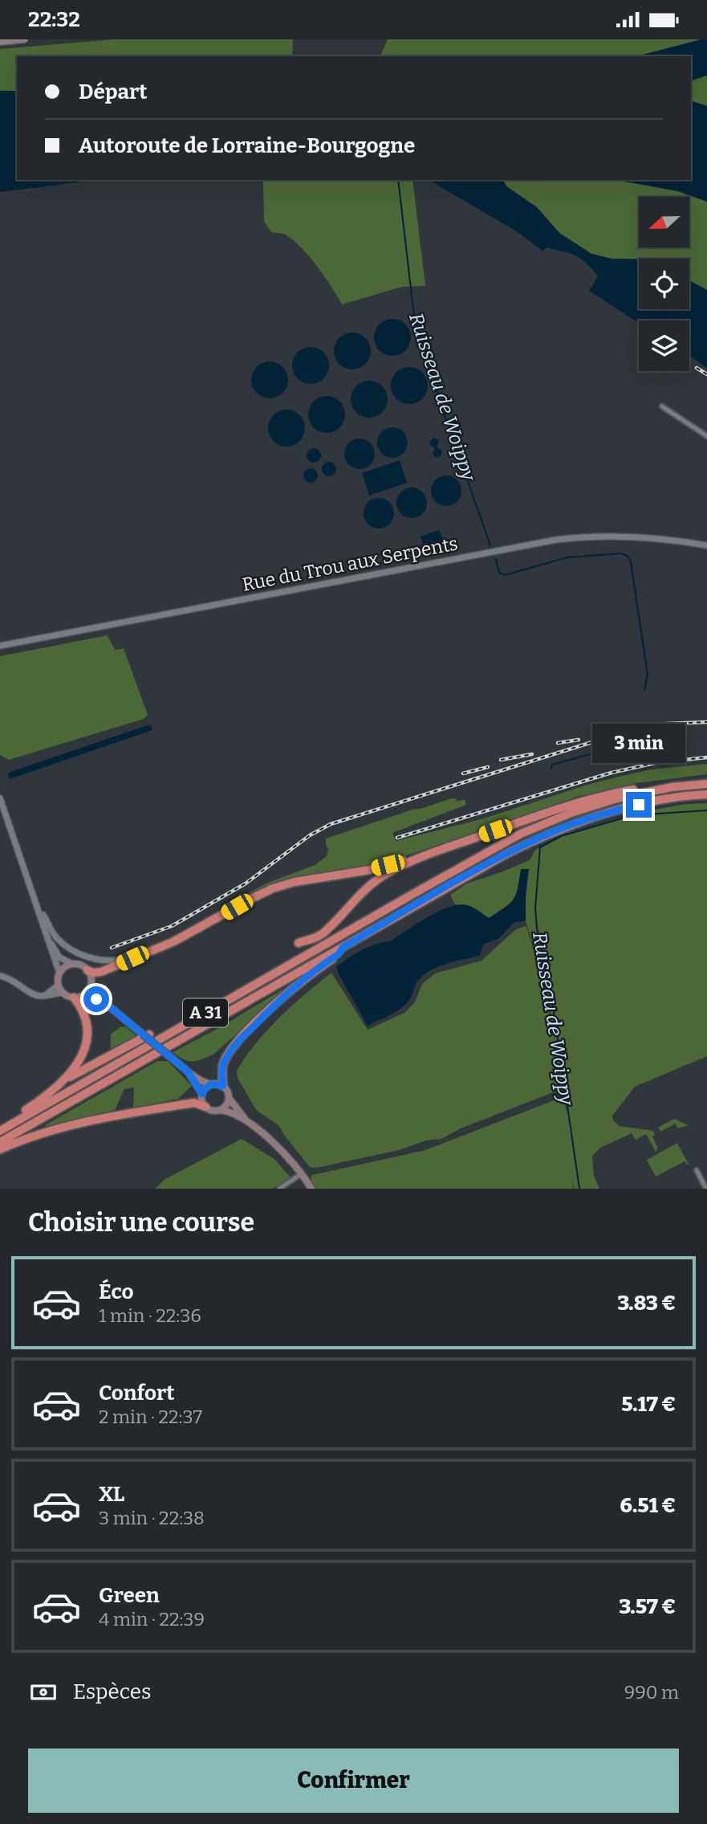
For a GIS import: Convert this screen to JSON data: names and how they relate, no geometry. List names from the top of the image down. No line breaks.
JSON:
{"streets":{"highway":["A 31"],"street":["Rue du Trou aux Serpents"]},"water":["Ruisseau de Woippy"],"north":"left","page":{"status":"22:32","banner":["Départ","Autoroute de Lorraine-Bourgogne"],"bubble":"3 min","heading":"Choisir une course","list":[{"name":"Éco","note":"1 min · 22:36","value":"3.83 €"},{"name":"Confort","note":"2 min · 22:37","value":"5.17 €"},{"name":"XL","note":"3 min · 22:38","value":"6.51 €"},{"name":"Green","note":"4 min · 22:39","value":"3.57 €"}],"pay":["Espèces","990 m"],"buttons":"Confirmer"}}
